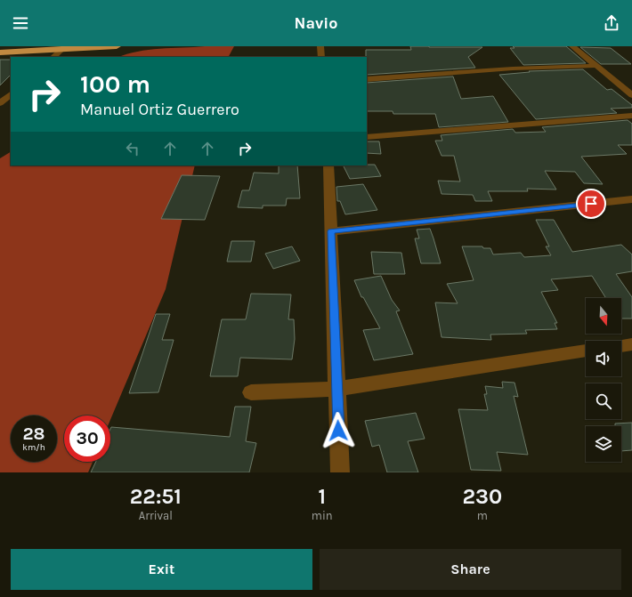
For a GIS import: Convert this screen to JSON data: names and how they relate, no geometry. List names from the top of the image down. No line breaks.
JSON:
{"north":"bottom","page":{"header":"Navio","turn":["100 m","Manuel Ortiz Guerrero"],"speed":"28 km/h","limit":"30","eta":["22:51","Arrival","1","min","230","m"],"buttons":["Exit","Share"]}}
